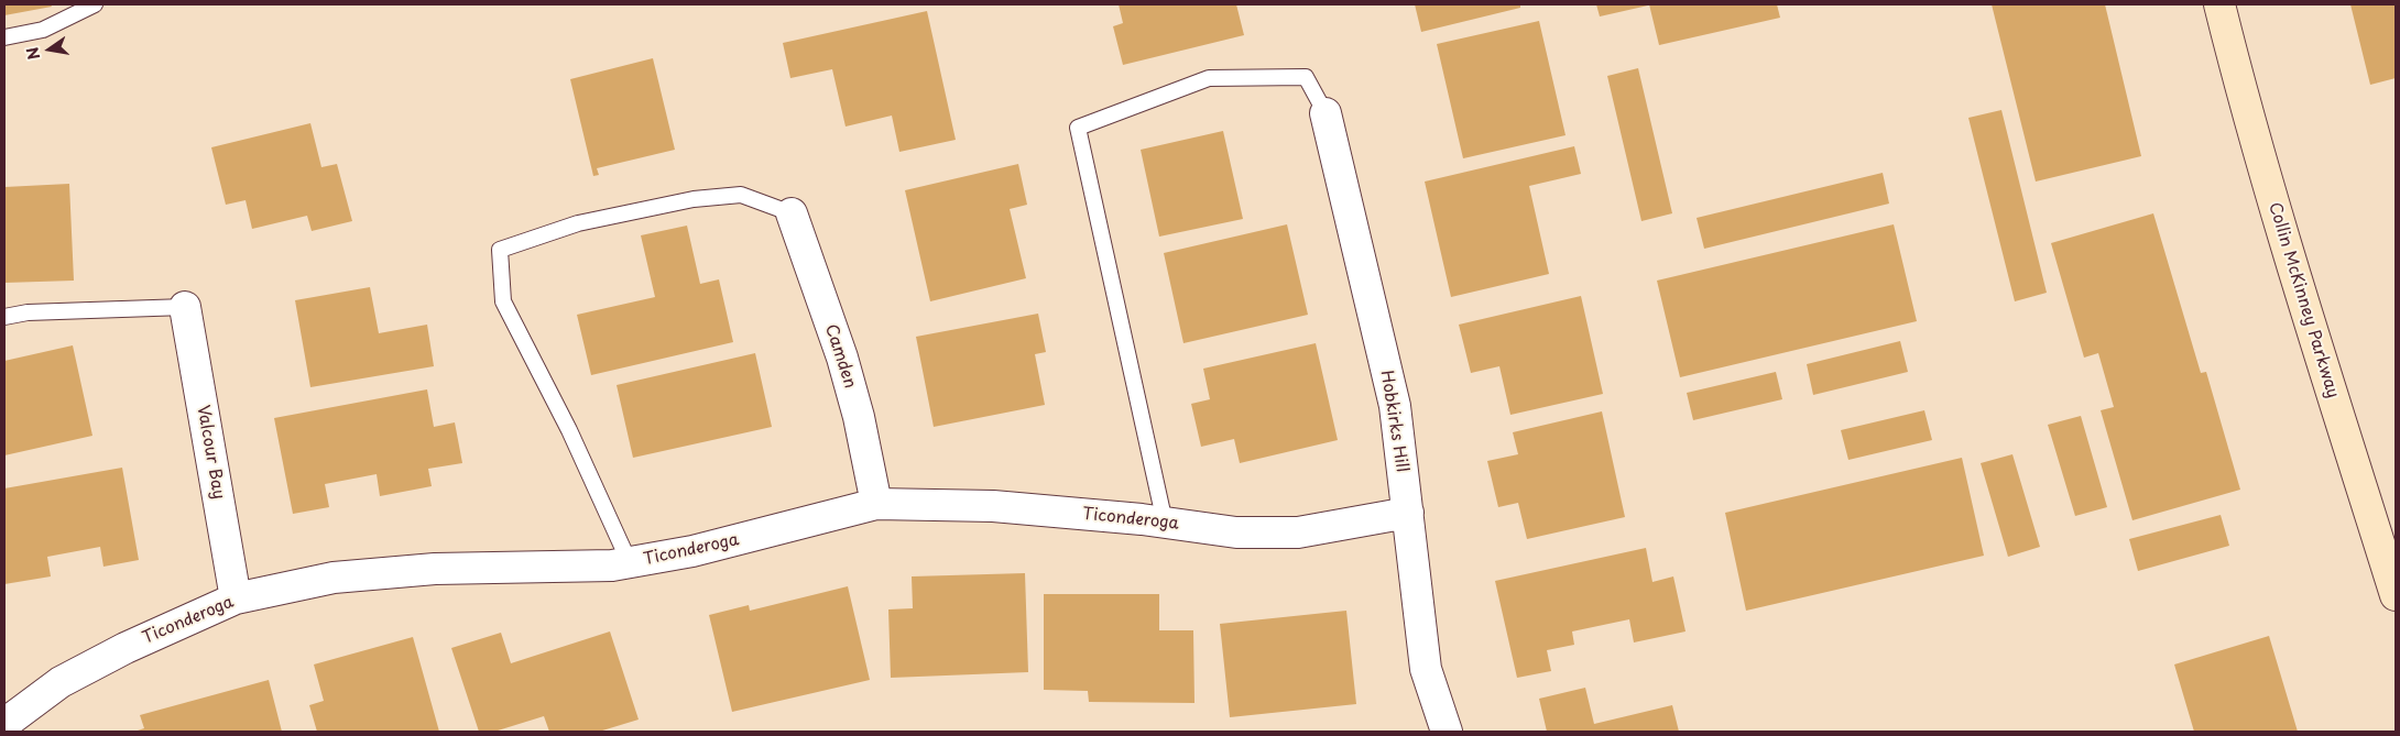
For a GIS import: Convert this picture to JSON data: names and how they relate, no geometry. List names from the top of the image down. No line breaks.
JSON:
{"streets":{"street":["Collin McKinney Parkway","Camden","Hobkirks Hill","Valcour Bay","Ticonderoga"]},"crossings":[["Camden","Ticonderoga"],["Hobkirks Hill","Ticonderoga"],["Valcour Bay","Ticonderoga"]],"north":"left"}
